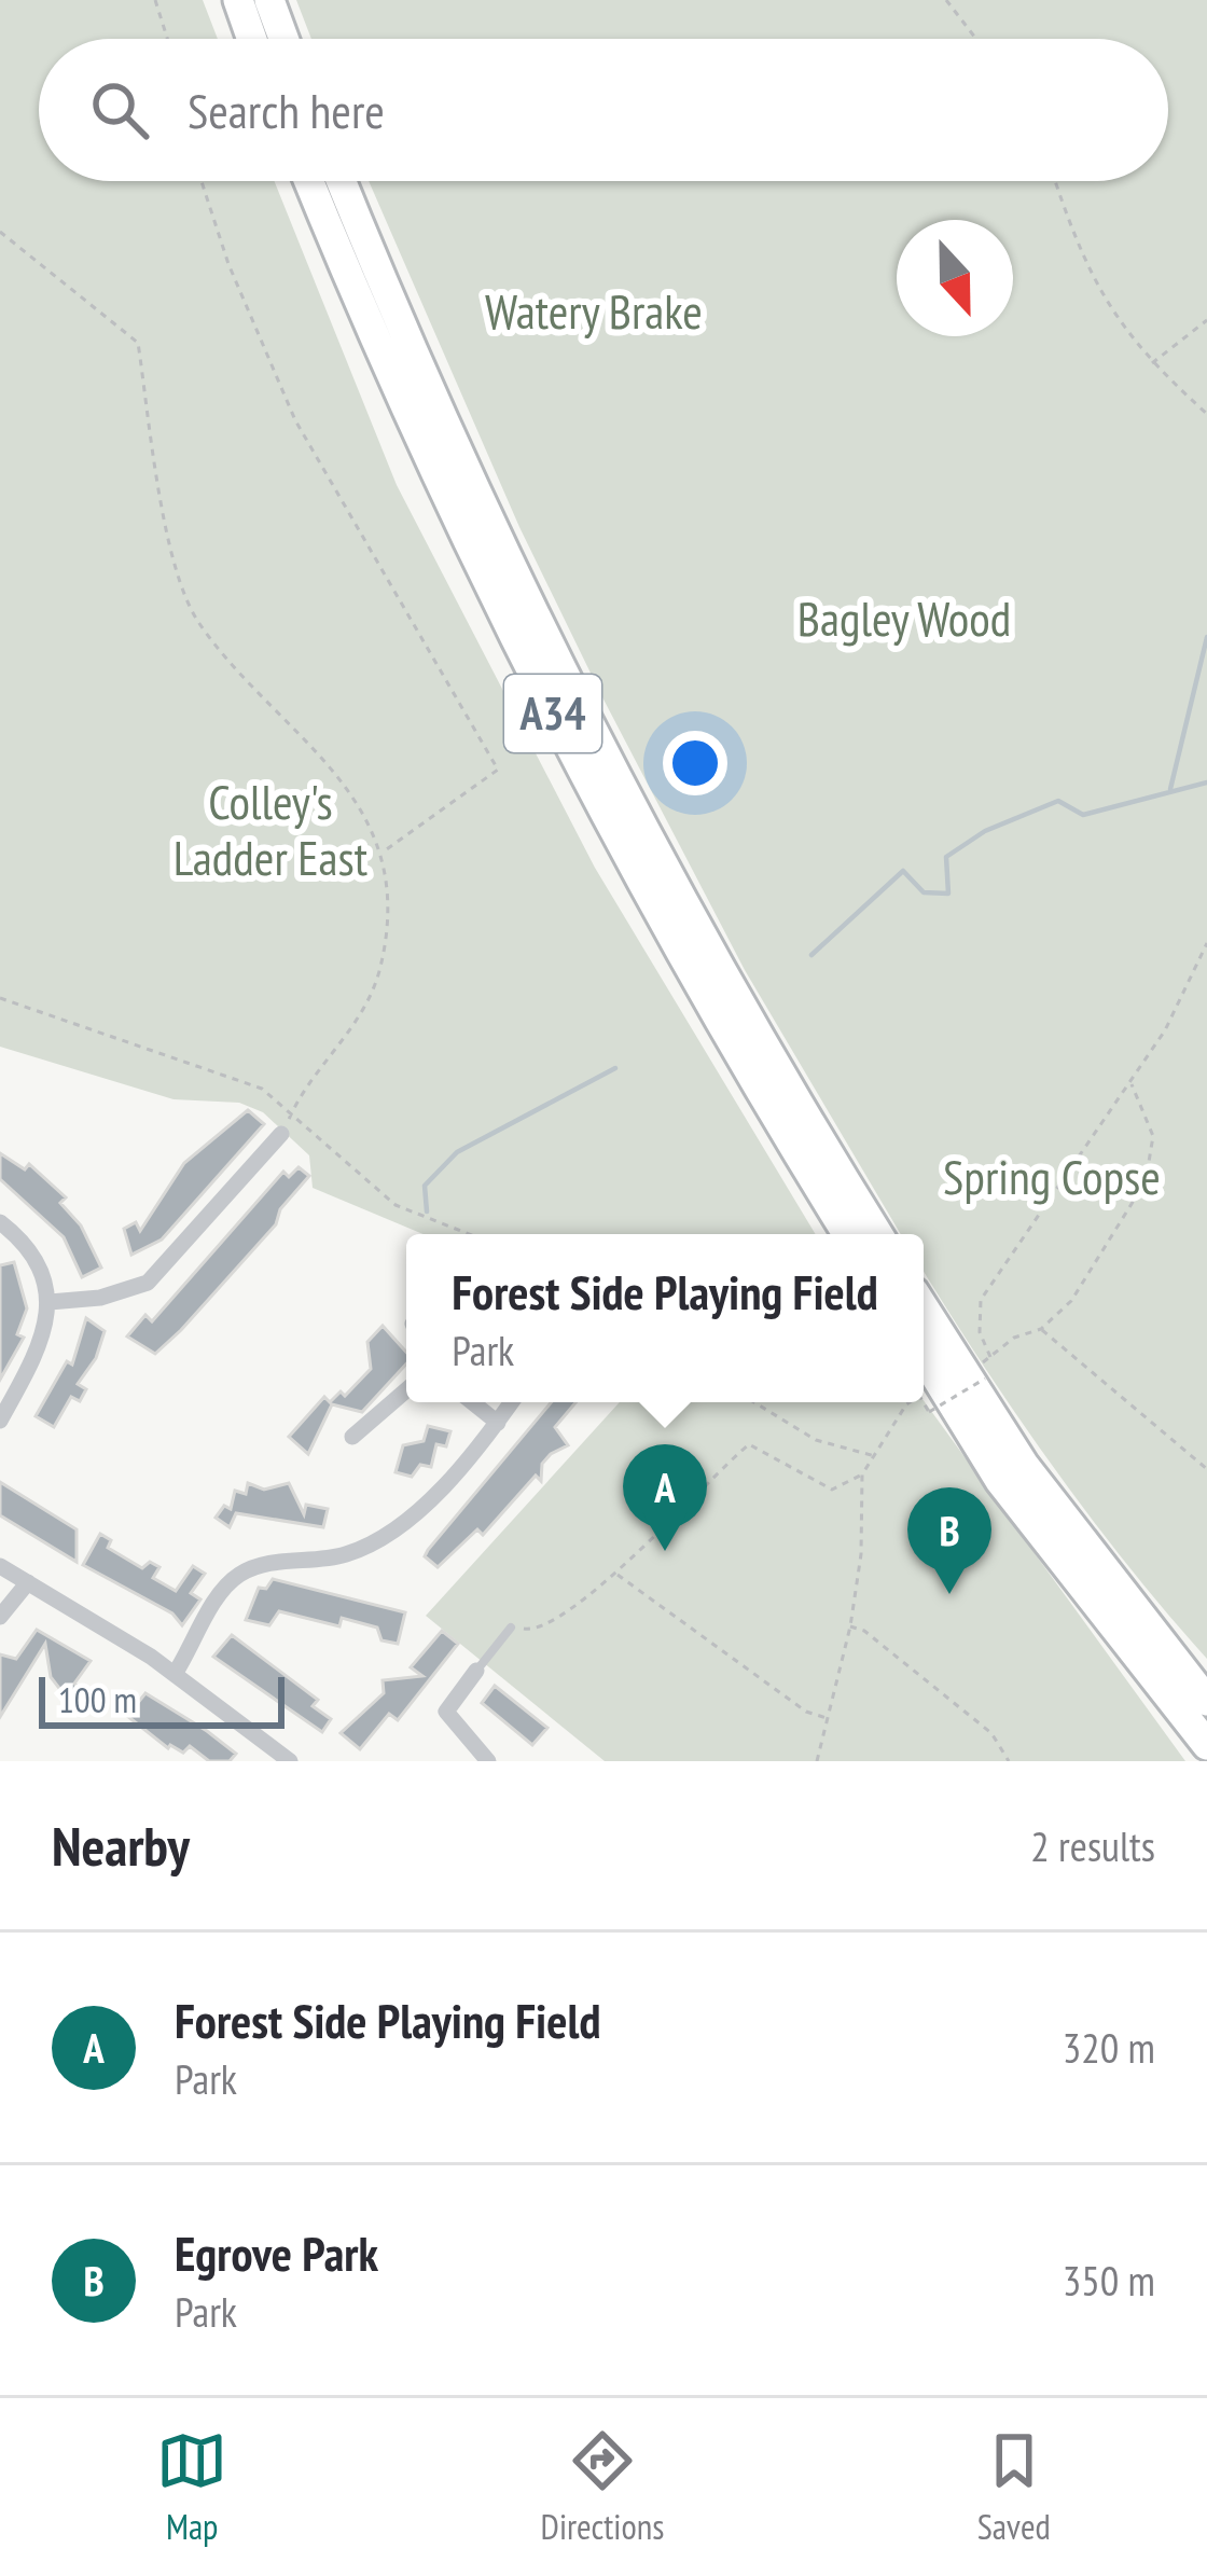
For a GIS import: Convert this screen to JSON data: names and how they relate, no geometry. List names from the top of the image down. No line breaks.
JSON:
{"streets":{"highway":["A34"]},"parks":["Watery Brake","Bagley Wood","Colley's Ladder East","Spring Copse"],"scale_bar":"100 m","north":"bottom","page":{"search":"Search here","popup":["Forest Side Playing Field","Park"],"pins":["A","B"],"scale":"100 m","heading":["Nearby","2 results"],"list":[{"mark":"A","name":"Forest Side Playing Field","note":"Park","value":"320 m"},{"mark":"B","name":"Egrove Park","note":"Park","value":"350 m"}],"nav":["Map","Directions","Saved"]}}
